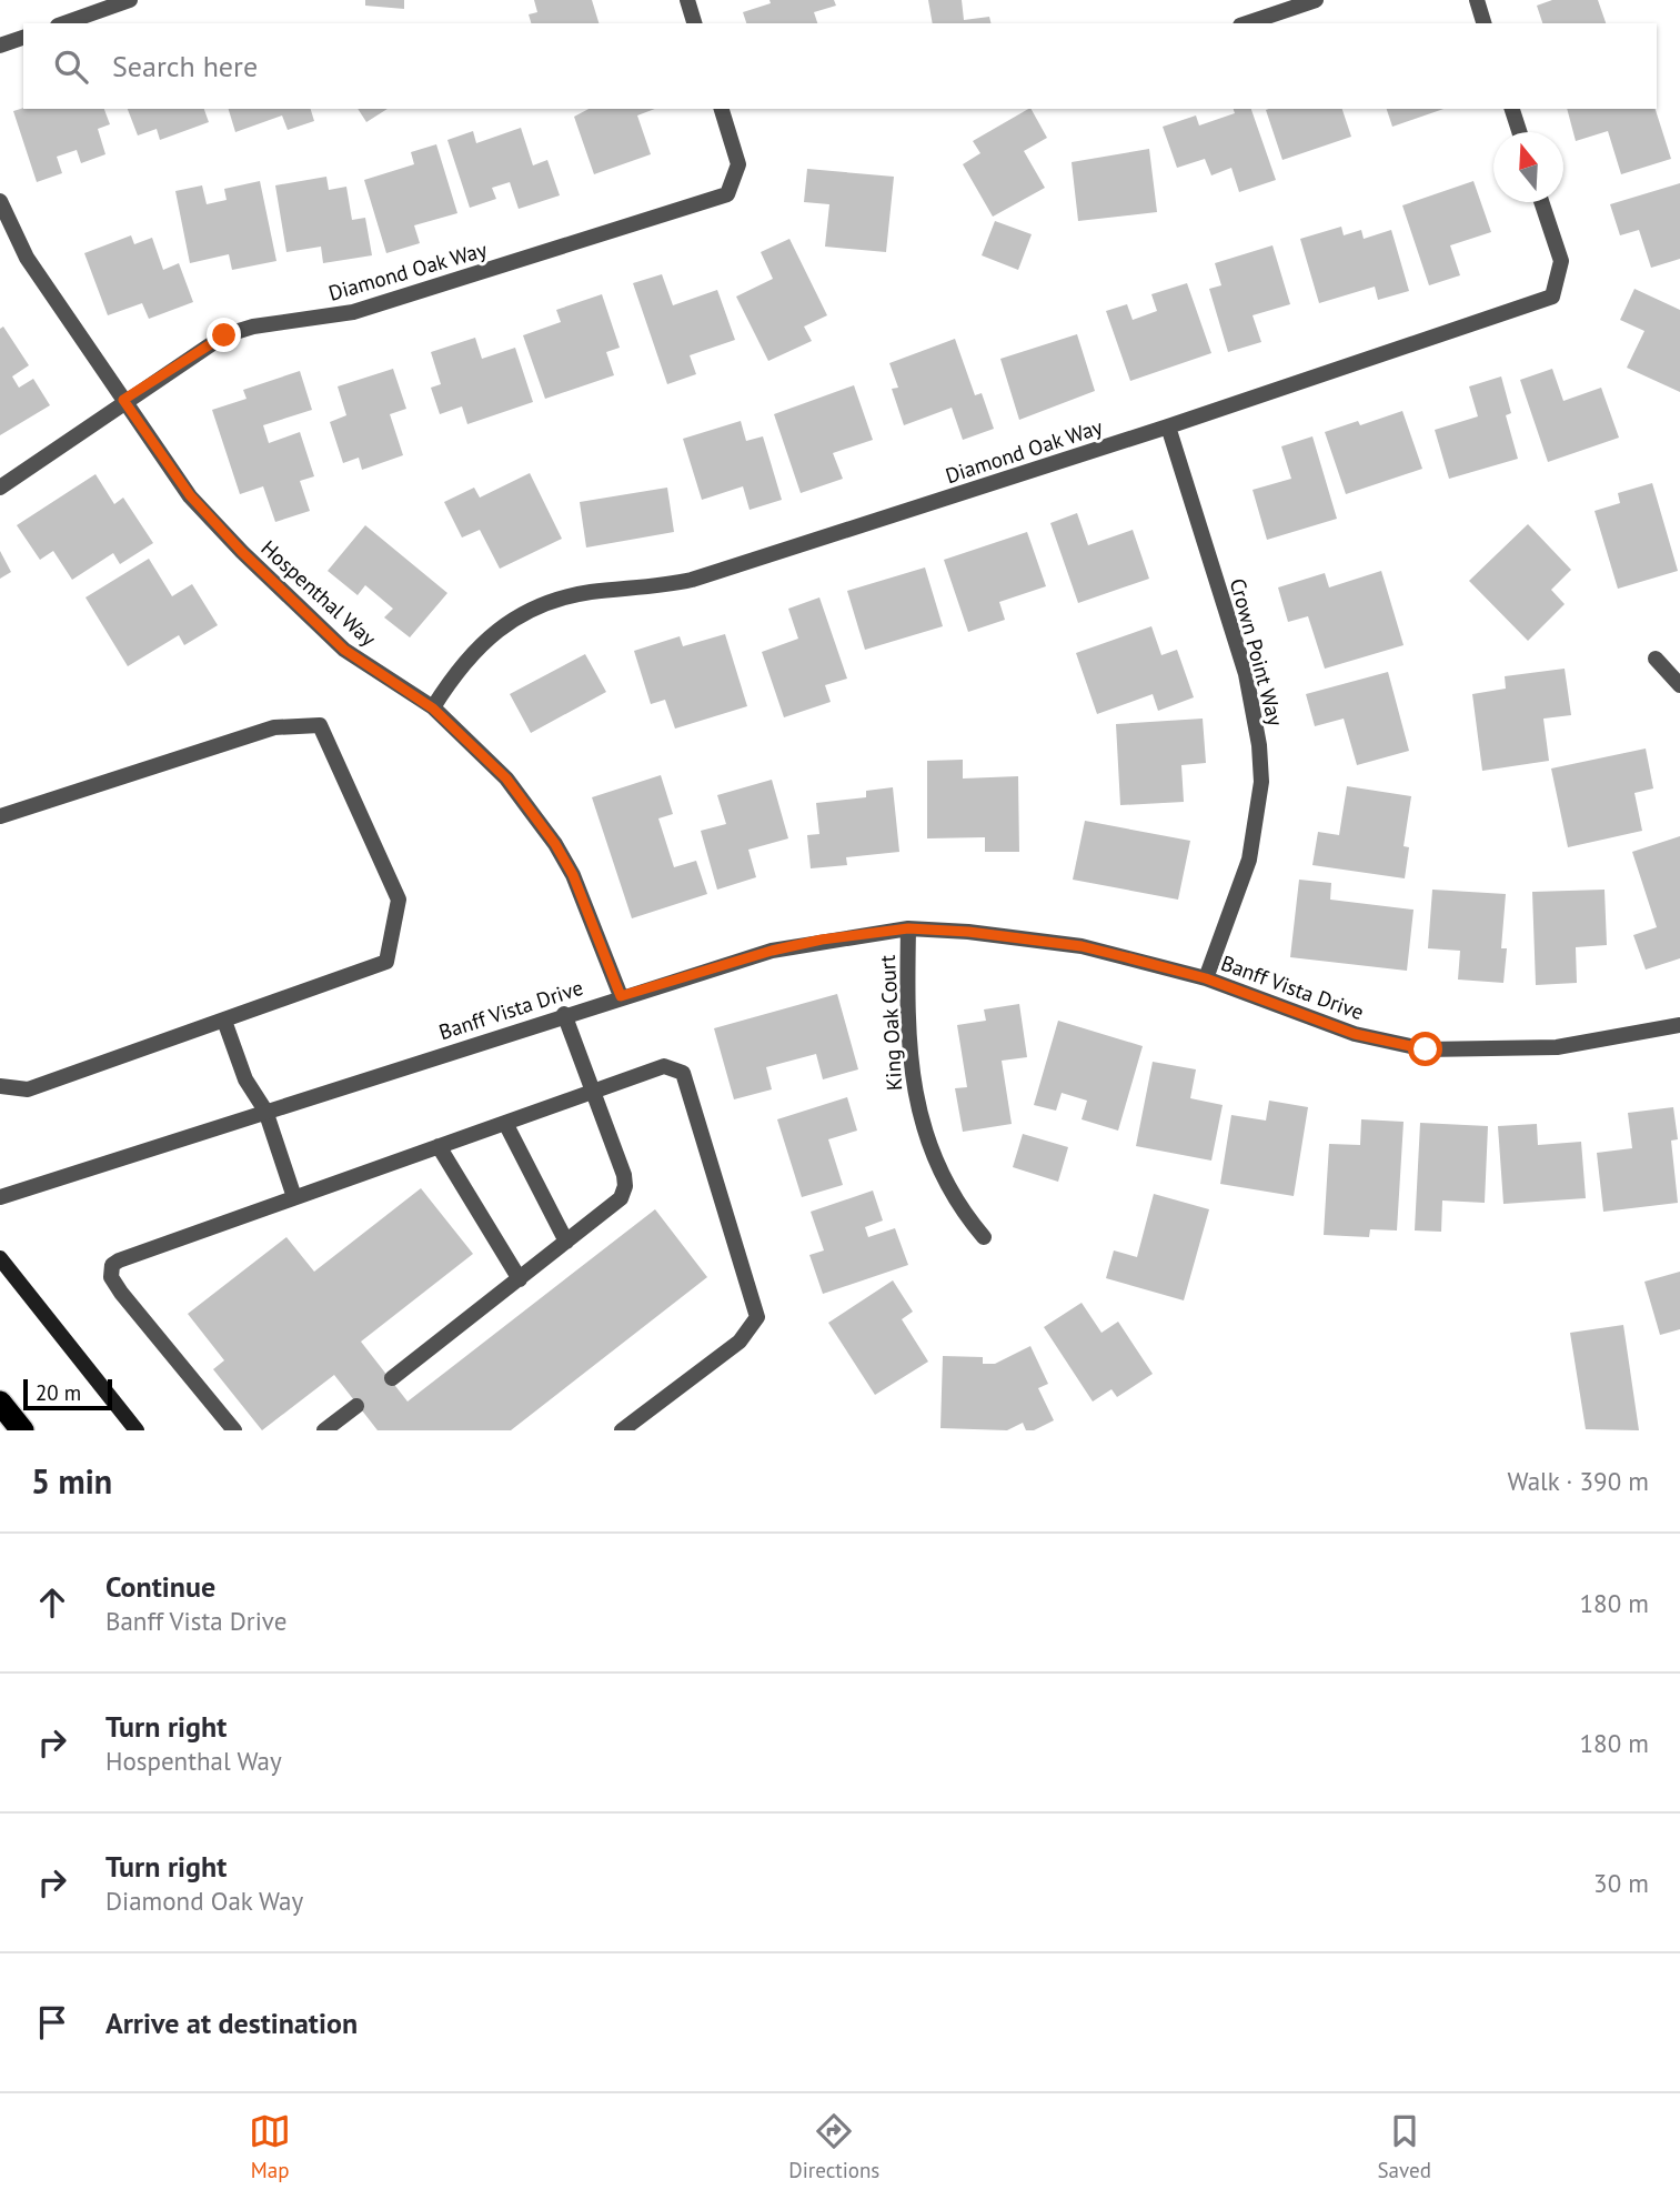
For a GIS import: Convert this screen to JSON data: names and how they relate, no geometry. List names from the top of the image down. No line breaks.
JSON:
{"streets":{"street":["Diamond Oak Way","Hospenthal Way","Crown Point Way","Banff Vista Drive","King Oak Court"]},"crossings":[["Diamond Oak Way","Hospenthal Way"],["Diamond Oak Way","Crown Point Way"],["Hospenthal Way","Banff Vista Drive"],["Crown Point Way","Banff Vista Drive"],["Banff Vista Drive","King Oak Court"]],"scale_bar":"20 m","north":"top","page":{"search":"Search here","scale":"20 m","heading":["5 min","Walk · 390 m"],"list":[["Continue","Banff Vista Drive","180 m"],["Turn right","Hospenthal Way","180 m"],["Turn right","Diamond Oak Way","30 m"],"Arrive at destination"],"nav":["Map","Directions","Saved"]}}
